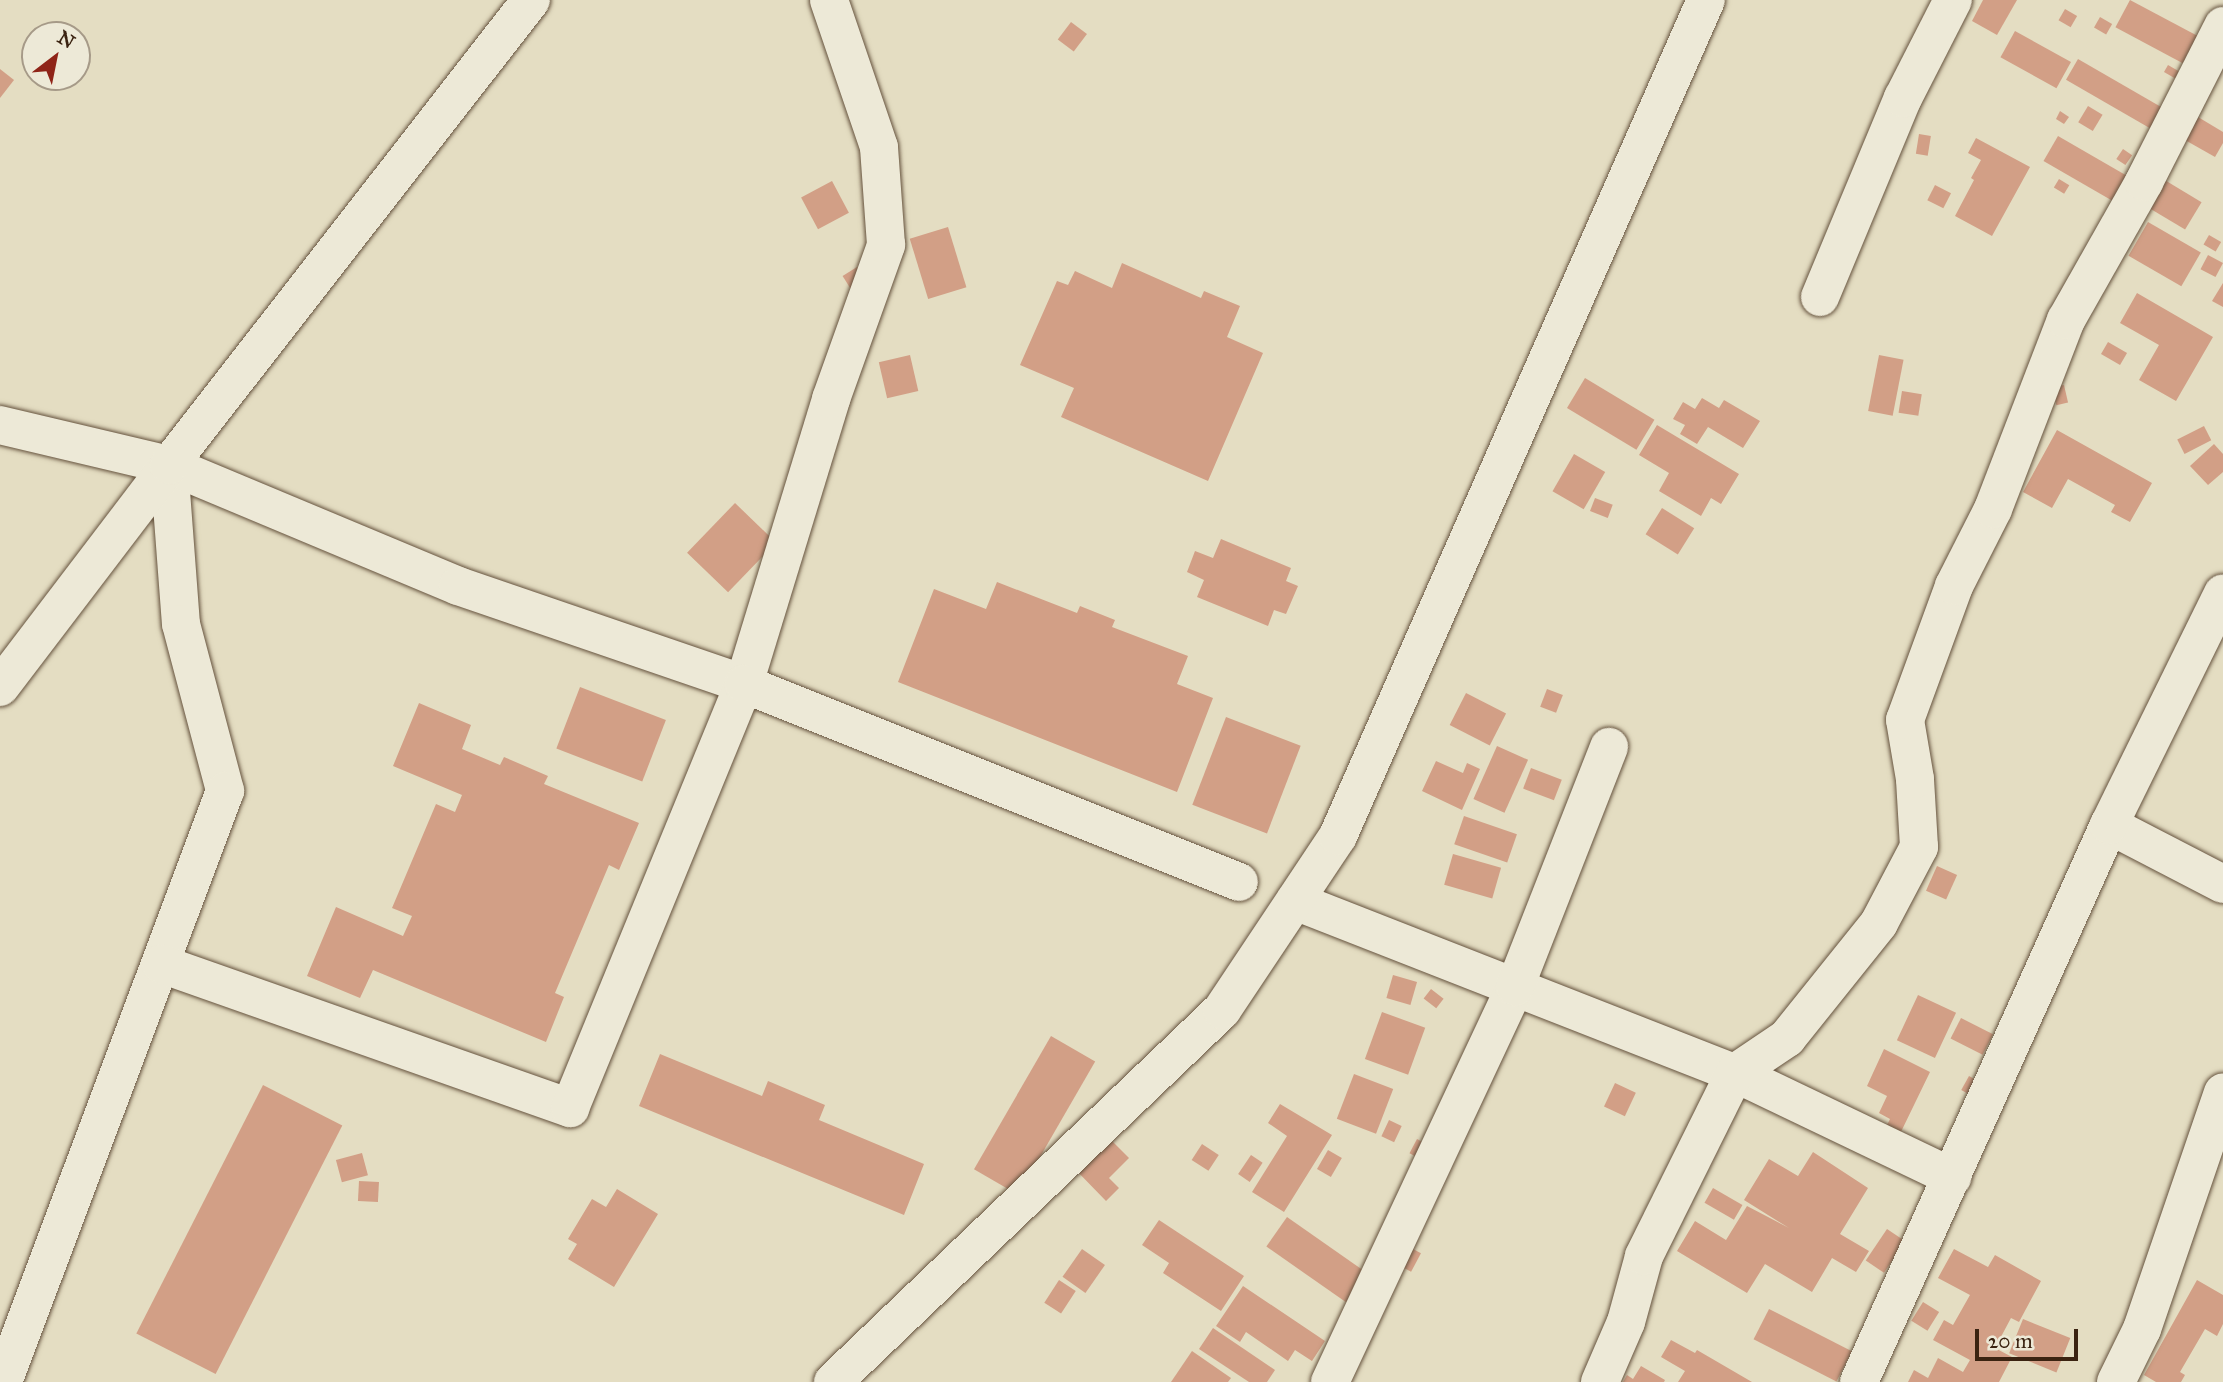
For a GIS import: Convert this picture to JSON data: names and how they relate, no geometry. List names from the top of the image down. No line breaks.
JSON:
{"scale_bar":"20 m","north":"top right"}
